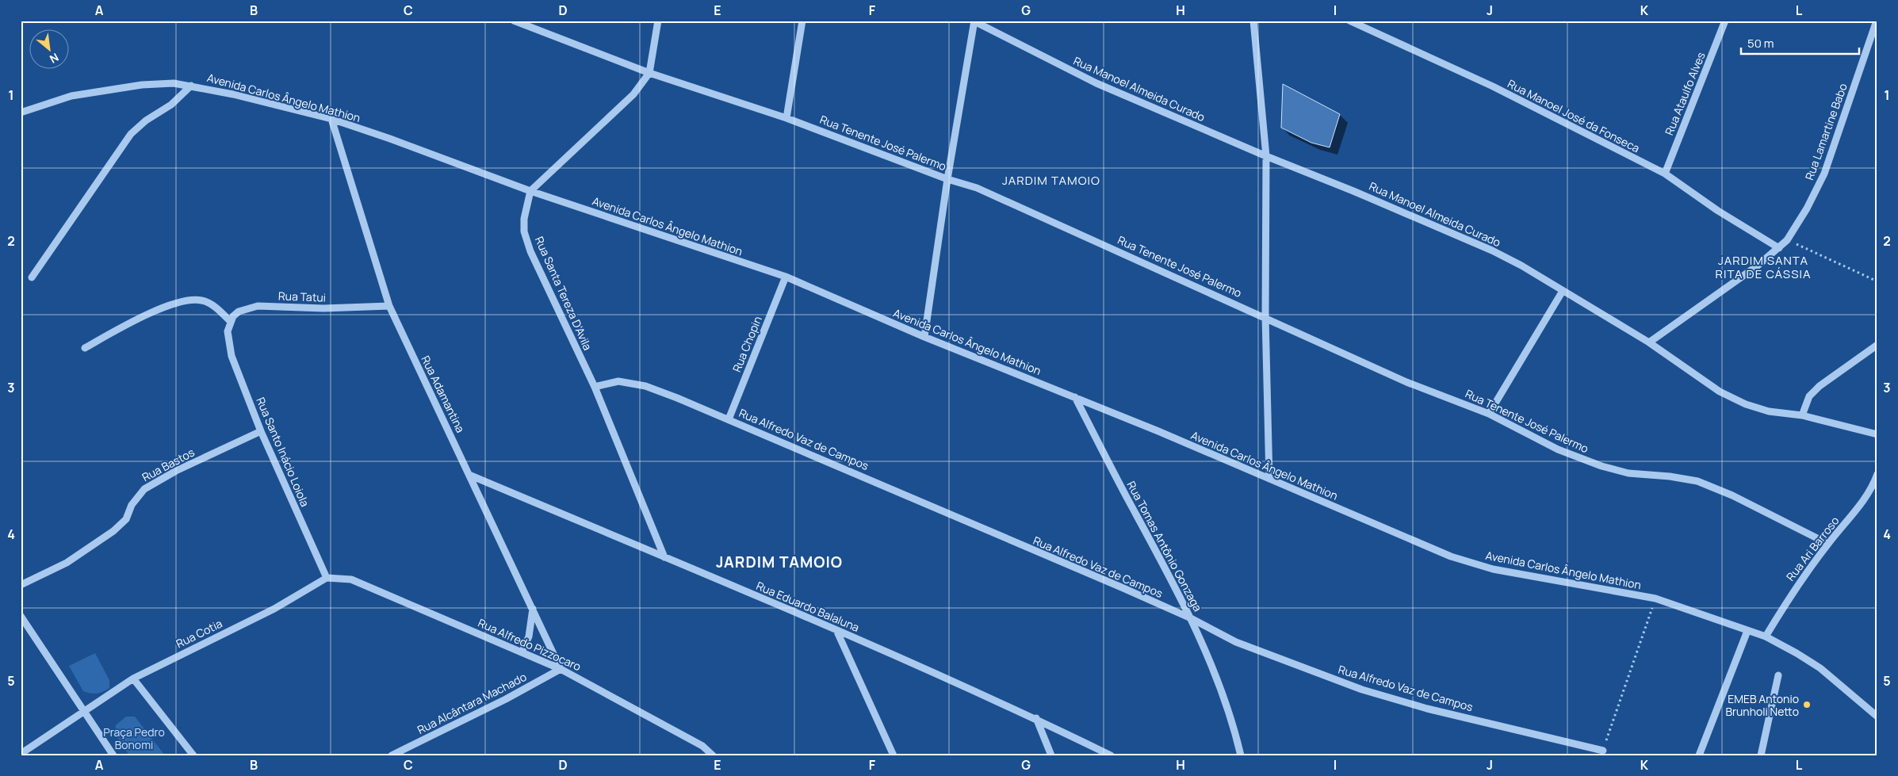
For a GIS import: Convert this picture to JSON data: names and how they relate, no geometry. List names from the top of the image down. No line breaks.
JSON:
{"streets":{"street":["Rua Manoel Almeida Curado","Rua Ataulfo Alves","Avenida Carlos Ângelo Mathion","Rua Manoel José da Fonseca","Rua Lamartine Babo","Rua Tenente José Palermo","Rua Santa Tereza D'Avila","Rua Tatui","Rua Chopin","Rua Adamantina","Rua Alfredo Vaz de Campos","Rua Santo Inácio Loiola","Rua Bastos","Rua Tomas Antônio Gonzaga","Rua Ari Barroso","Rua Eduardo Balaluna","Rua Cotia","Rua Alfredo Pizzocaro","Rua Alcântara Machado"]},"crossings":[["Rua Manoel Almeida Curado","Rua Lamartine Babo"],["Rua Ataulfo Alves","Rua Manoel José da Fonseca"],["Avenida Carlos Ângelo Mathion","Rua Santa Tereza D'Avila"],["Avenida Carlos Ângelo Mathion","Rua Chopin"],["Avenida Carlos Ângelo Mathion","Rua Adamantina"],["Avenida Carlos Ângelo Mathion","Rua Tomas Antônio Gonzaga"],["Avenida Carlos Ângelo Mathion","Rua Ari Barroso"],["Rua Manoel José da Fonseca","Rua Lamartine Babo"],["Rua Tenente José Palermo","Rua Ari Barroso"],["Rua Santa Tereza D'Avila","Rua Alfredo Vaz de Campos"],["Rua Santa Tereza D'Avila","Rua Eduardo Balaluna"],["Rua Tatui","Rua Adamantina"],["Rua Tatui","Rua Santo Inácio Loiola"],["Rua Chopin","Rua Alfredo Vaz de Campos"],["Rua Adamantina","Rua Eduardo Balaluna"],["Rua Adamantina","Rua Alfredo Pizzocaro"],["Rua Adamantina","Rua Alcântara Machado"],["Rua Alfredo Vaz de Campos","Rua Tomas Antônio Gonzaga"],["Rua Santo Inácio Loiola","Rua Bastos"],["Rua Santo Inácio Loiola","Rua Cotia"],["Rua Santo Inácio Loiola","Rua Alfredo Pizzocaro"],["Rua Cotia","Rua Alfredo Pizzocaro"],["Rua Alfredo Pizzocaro","Rua Alcântara Machado"]],"districts":["JARDIM TAMOIO","JARDIM SANTA RITA DE CÁSSIA","JARDIM TAMOIO"],"parks":["Praça Pedro Bonomi"],"places":["EMEB Antonio Brunholi Netto"],"scale_bar":"50 m","north":"bottom right","grid":{"columns":["A","B","C","D","E","F","G","H","I","J","K","L"],"rows":["1","2","3","4","5"]}}
